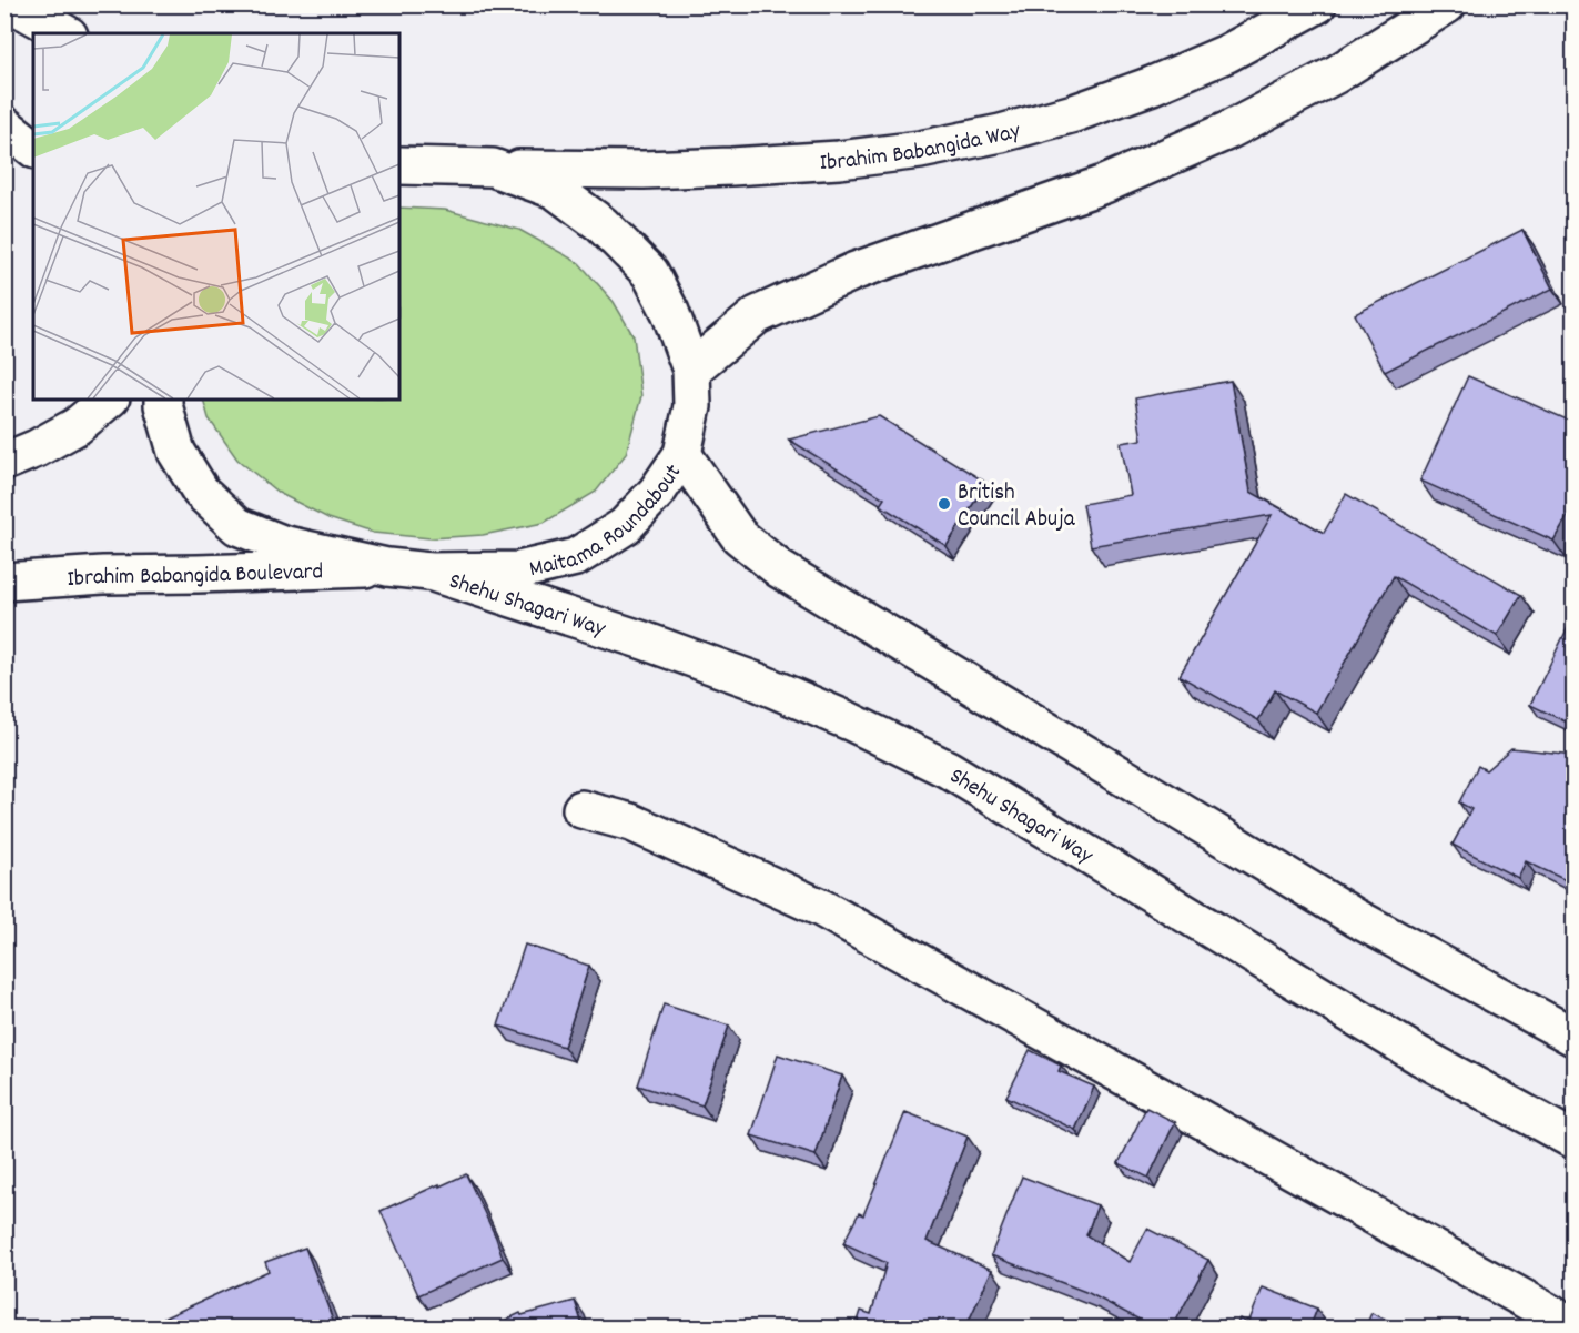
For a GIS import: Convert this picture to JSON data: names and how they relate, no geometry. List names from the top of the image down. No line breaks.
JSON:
{"streets":{"main road":["Ibrahim Babangida Way","Maitama Roundabout","Ibrahim Babangida Boulevard","Shehu Shagari Way"]},"crossings":[["Ibrahim Babangida Way","Maitama Roundabout"],["Maitama Roundabout","Ibrahim Babangida Boulevard"],["Maitama Roundabout","Shehu Shagari Way"]],"places":["British Council Abuja"]}
